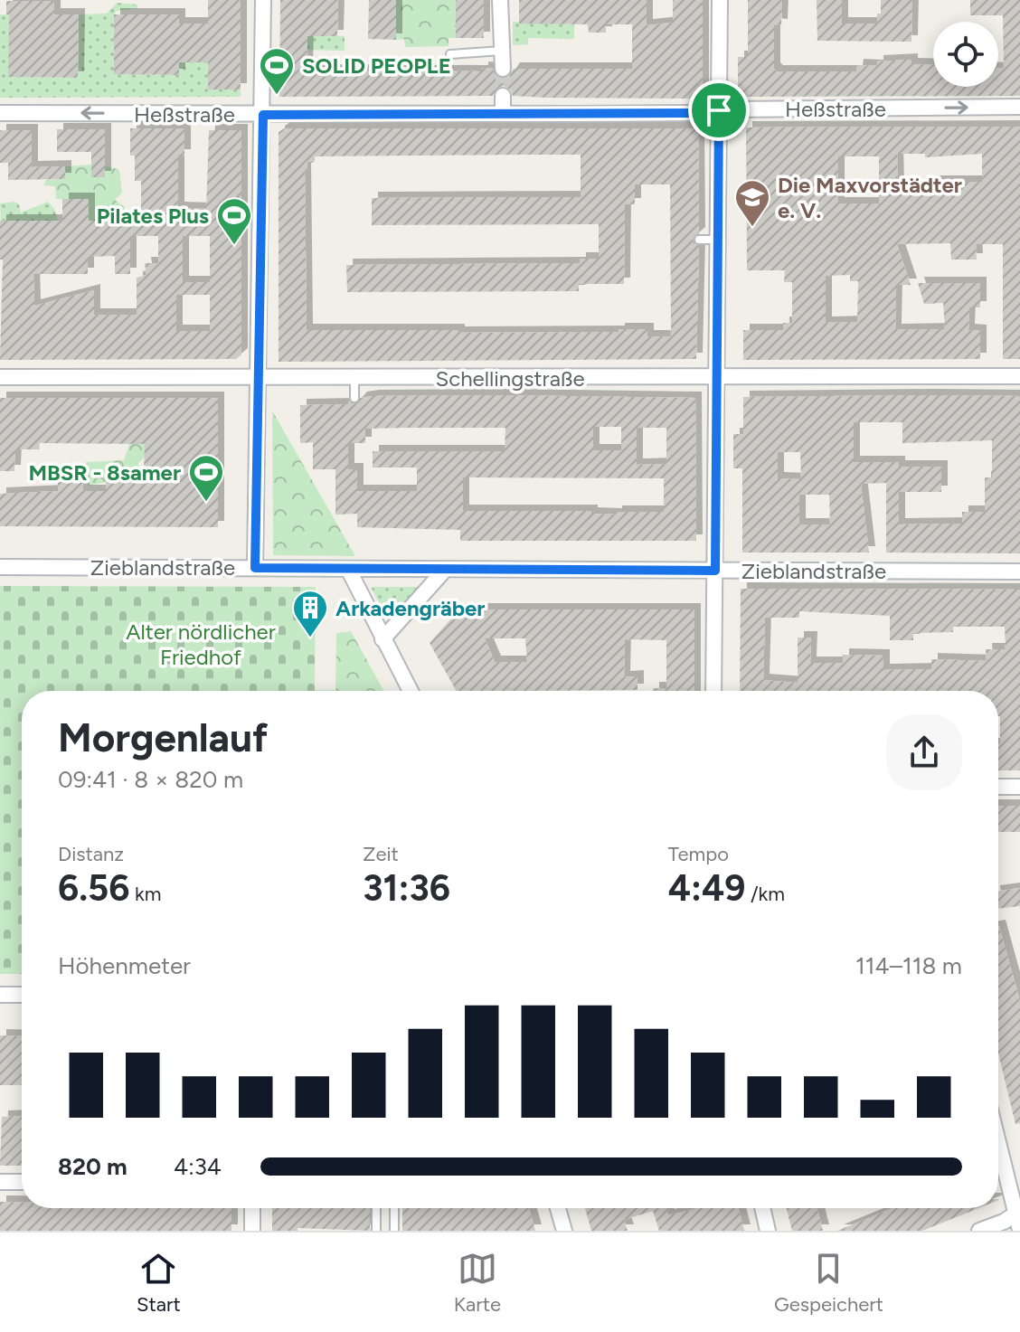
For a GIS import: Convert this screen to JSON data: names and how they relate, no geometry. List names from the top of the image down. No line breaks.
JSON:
{"streets":{"street":["Heßstraße","Schellingstraße","Zieblandstraße"]},"parks":["Alter nördlicher Friedhof"],"places":{"sports":["SOLID PEOPLE","Pilates Plus","MBSR - 8samer"],"school or university":["Die Maxvorstädter e. V."],"building":["Arkadengräber"]},"page":{"heading":["Morgenlauf","09:41 · 8 × 820 m"],"stats":[["Distanz","6.56 km"],["Zeit","31:36"],["Tempo","4:49 /km"]],"chart":["Höhenmeter","114–118 m"],"list":[{"name":"820 m","note":"4:34"}],"tabs":["Start","Karte","Gespeichert"]}}
